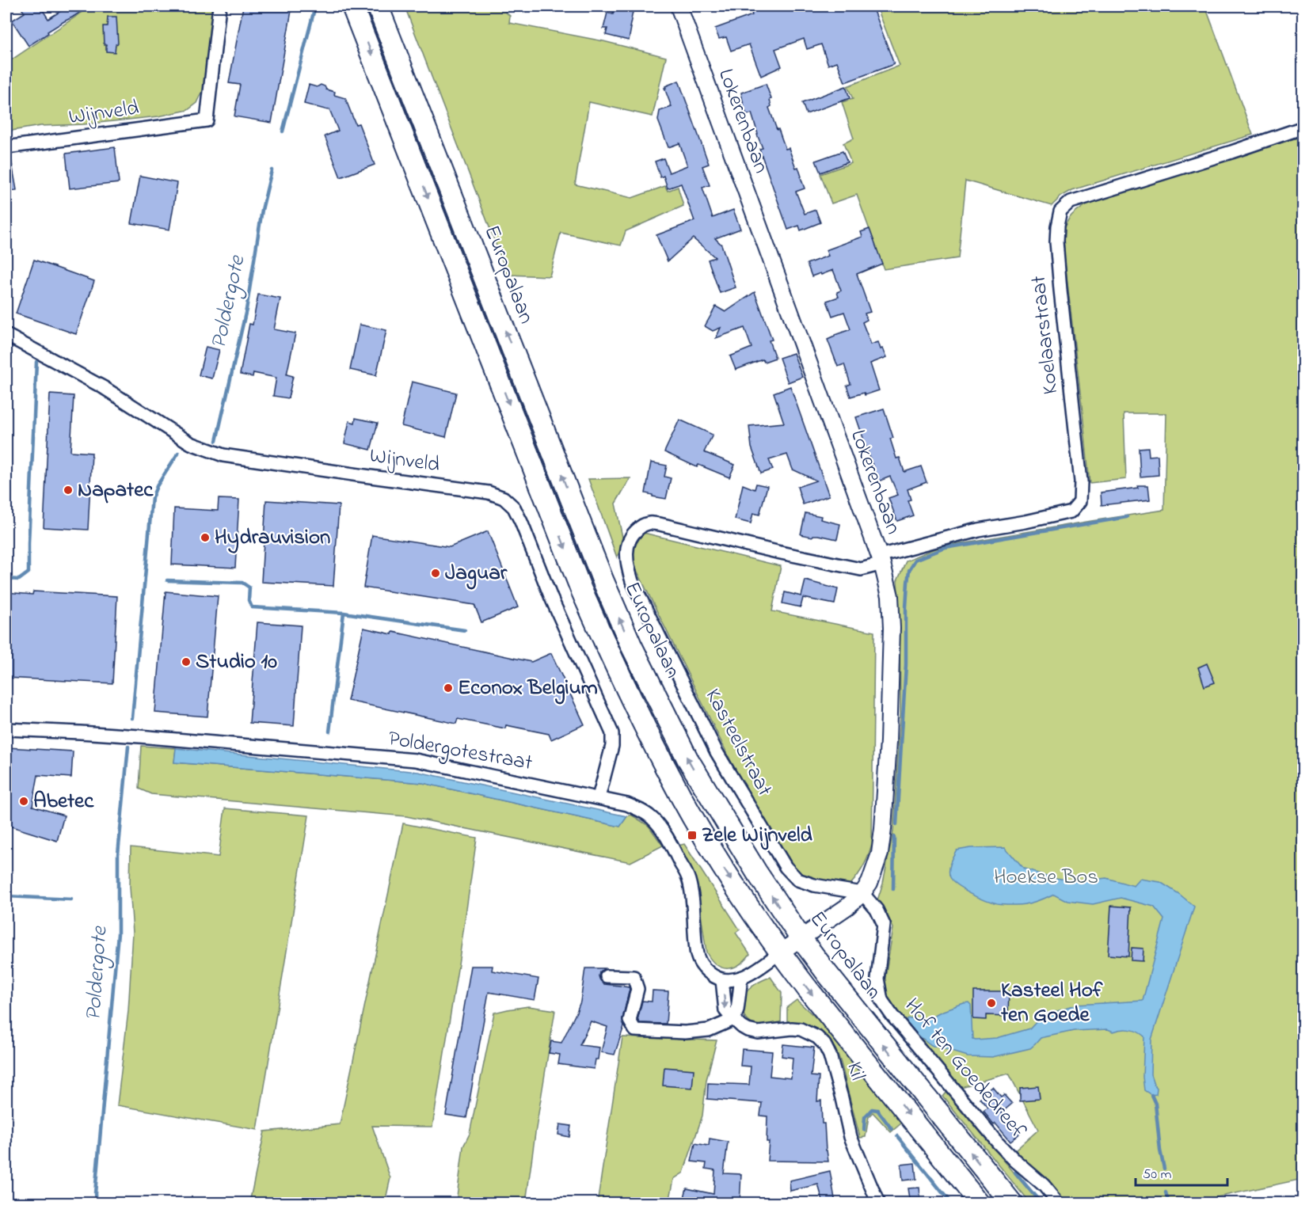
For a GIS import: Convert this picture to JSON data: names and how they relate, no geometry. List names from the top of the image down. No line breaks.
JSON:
{"streets":{"highway":["Europalaan"],"street":["Wijnveld","Lokerenbaan","Koelaarstraat","Kasteelstraat","Poldergotestraat","Hof ten Goededreef","Kil"]},"crossings":[["Wijnveld","Poldergotestraat"],["Lokerenbaan","Europalaan"],["Lokerenbaan","Koelaarstraat"],["Lokerenbaan","Kasteelstraat"],["Lokerenbaan","Hof ten Goededreef"],["Koelaarstraat","Kasteelstraat"],["Kasteelstraat","Hof ten Goededreef"]],"water":["Poldergote"],"parks":["Hoekse Bos"],"places":{"other":["Napatec","Hydrauvision","Jaguar","Studio 10","Econox Belgium","Abetec","Kasteel Hof ten Goede"],"transit":["Zele Wijnveld"]},"scale_bar":"50 m"}
